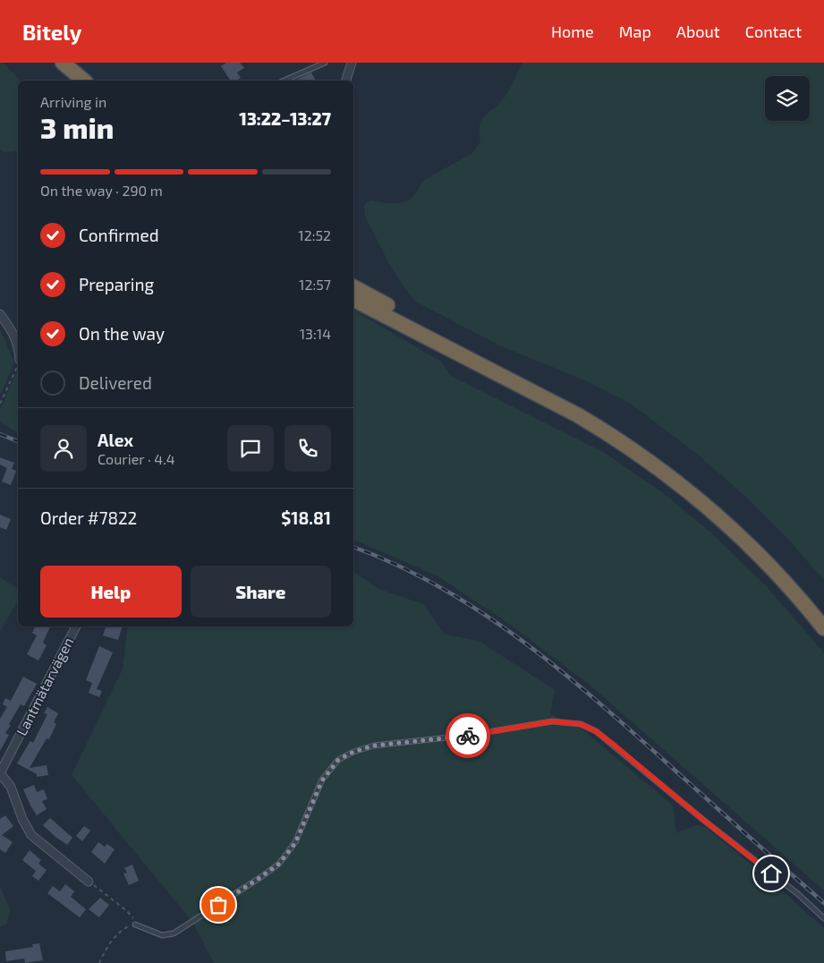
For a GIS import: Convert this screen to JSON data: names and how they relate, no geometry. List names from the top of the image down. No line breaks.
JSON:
{"streets":{"street":["Lantmätarvägen"]},"page":{"header":"Bitely","nav":["Home","Map","About","Contact"],"heading":["3 min","Arriving in","13:22–13:27"],"panel":["Alex","Courier · 4.4","Order #7822","$18.81"],"bar":"On the way · 290 m","list":[["Confirmed","12:52"],["Preparing","12:57"],["On the way","13:14"],"Delivered"],"buttons":["Help","Share"]}}
